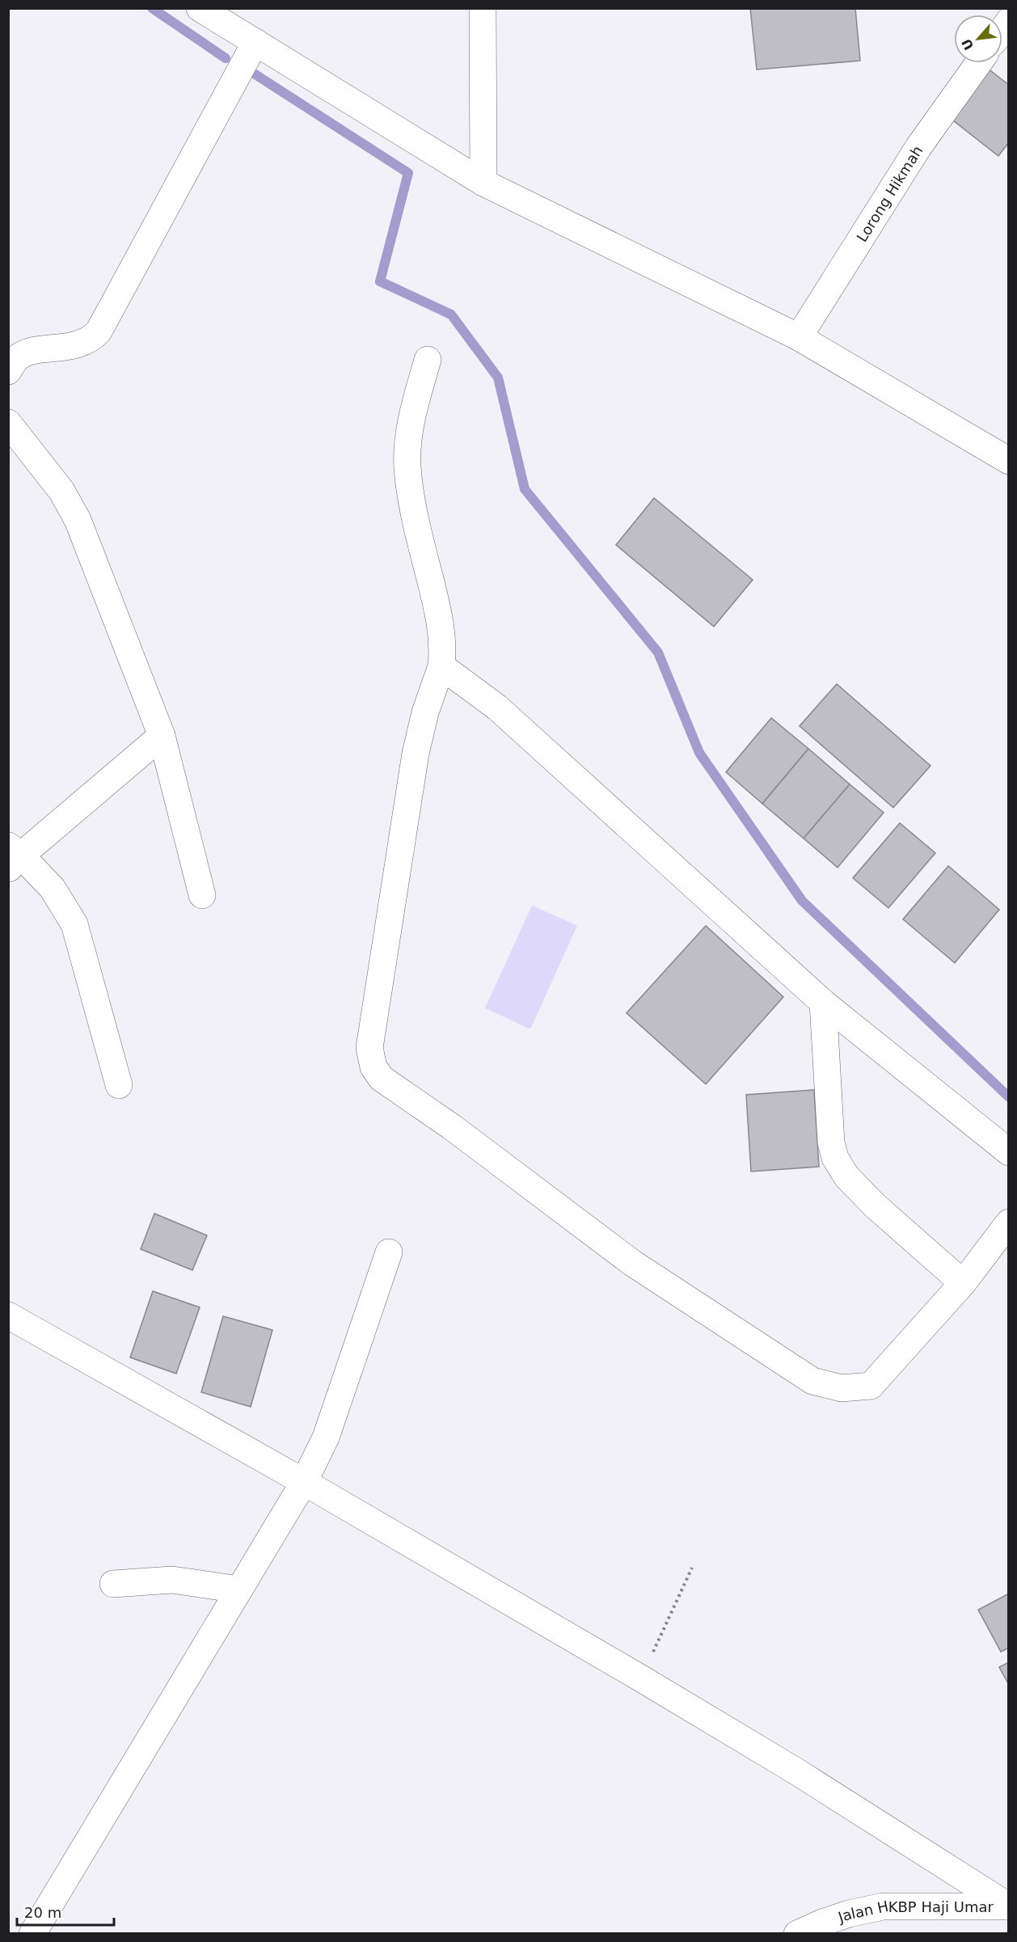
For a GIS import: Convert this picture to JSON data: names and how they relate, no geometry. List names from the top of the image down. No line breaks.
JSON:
{"streets":{"street":["Lorong Hikmah","Jalan HKBP Haji Umar"]},"scale_bar":"20 m","north":"bottom left"}
